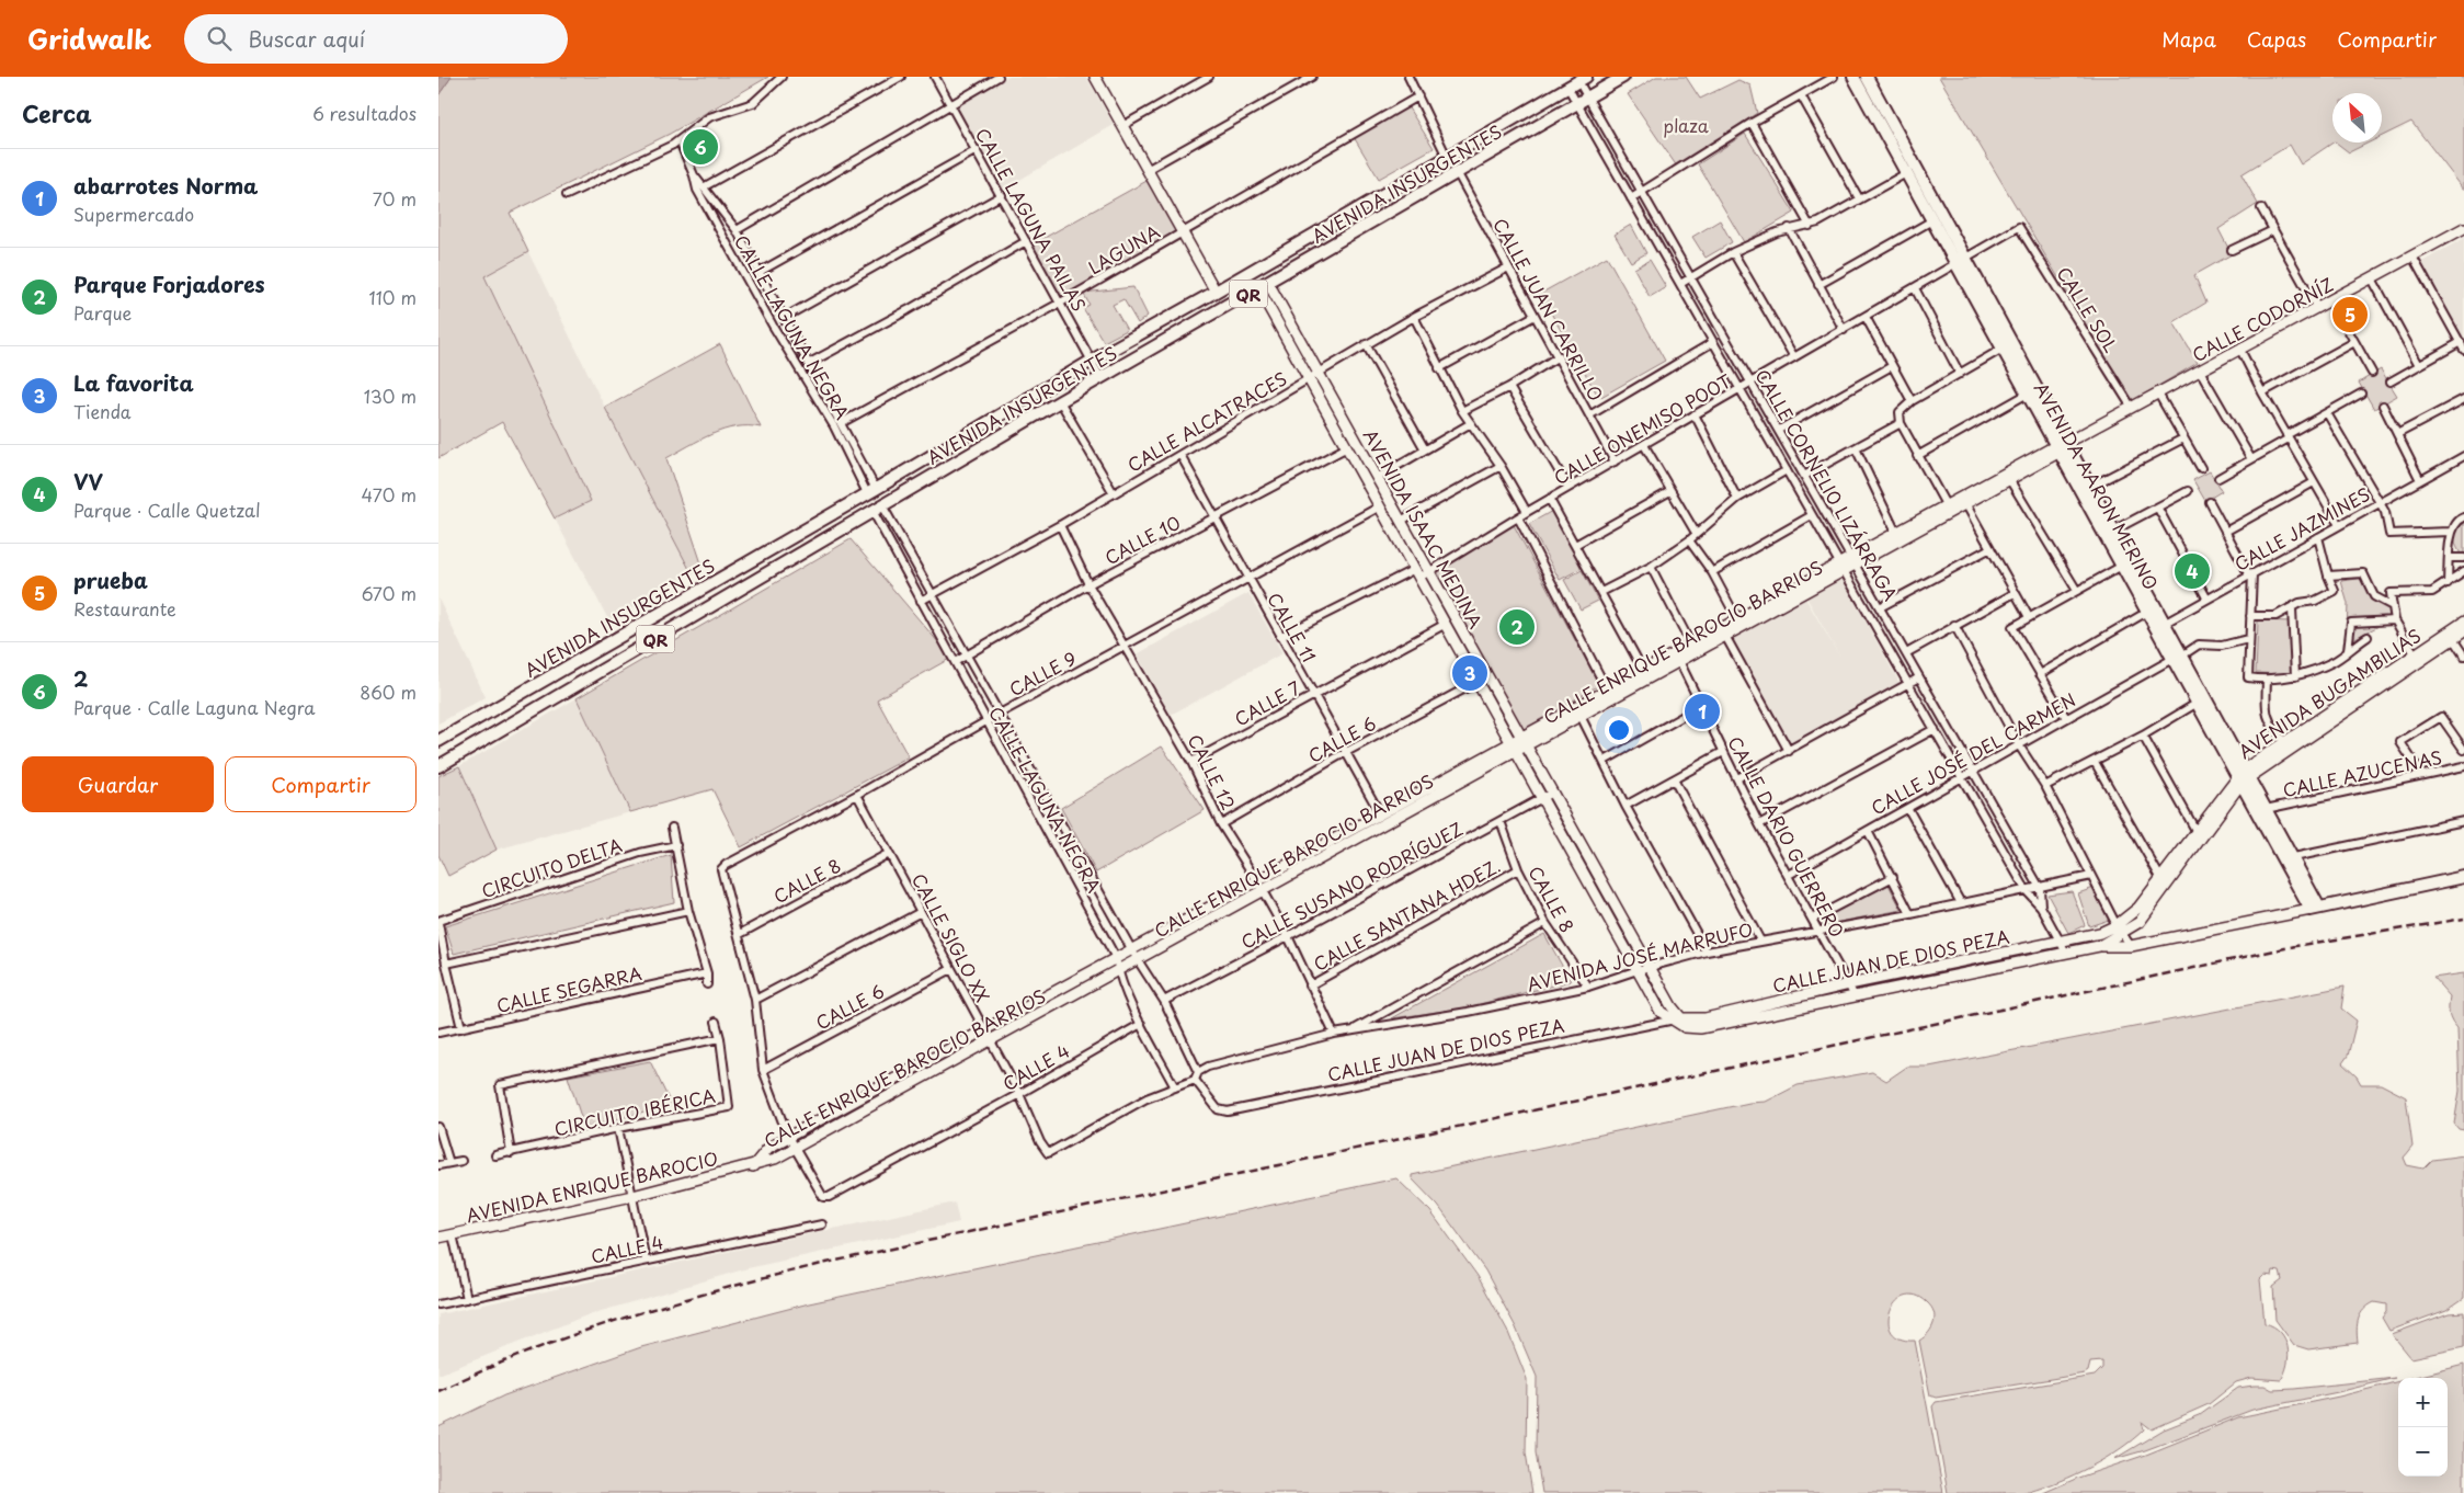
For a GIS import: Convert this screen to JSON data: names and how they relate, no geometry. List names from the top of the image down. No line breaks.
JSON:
{"streets":{"main road":["AVENIDA INSURGENTES","QR","AVENIDA AARON MERINO","CALLE JUAN DE DIOS PEZA"],"street":["CALLE LAGUNA PAILAS","LAGUNA","CALLE JUAN CARRILLO","CALLE SOL","CALLE CODORNÍZ","CALLE LAGUNA NEGRA","CALLE ALCATRACES","CALLE ONEMISO POOT","CALLE CORNELIO LIZÁRRAGA","AVENIDA ISAAC MEDINA","CALLE JAZMINES","CALLE 10","CALLE 11","CALLE ENRIQUE BAROCIO BARRIOS","CALLE 9","AVENIDA BUGAMBILIAS","CALLE 7","CALLE 6","CALLE JOSÉ DEL CARMEN","CALLE 12","CALLE AZUCENAS","CALLE DARIO GUERRERO","CIRCUITO DELTA","CALLE 8","CALLE SUSANO RODRÍGUEZ","CALLE SANTANA HDEZ.","CALLE SIGLO XX","AVENIDA JOSÉ MARRUFO","CALLE SEGARRA","CALLE 4","CIRCUITO IBÉRICA","AVENIDA ENRIQUE BAROCIO"]},"crossings":[["AVENIDA INSURGENTES","CALLE LAGUNA PAILAS"],["AVENIDA INSURGENTES","CALLE JUAN CARRILLO"],["AVENIDA INSURGENTES","CALLE LAGUNA NEGRA"],["AVENIDA INSURGENTES","CALLE CORNELIO LIZÁRRAGA"],["AVENIDA INSURGENTES","AVENIDA ISAAC MEDINA"],["CALLE LAGUNA PAILAS","LAGUNA"],["LAGUNA","CALLE LAGUNA NEGRA"],["CALLE JUAN CARRILLO","CALLE ALCATRACES"],["CALLE JUAN CARRILLO","CALLE ONEMISO POOT"],["CALLE SOL","CALLE CODORNÍZ"],["CALLE SOL","CALLE ONEMISO POOT"],["CALLE CODORNÍZ","AVENIDA AARON MERINO"],["CALLE CODORNÍZ","CALLE ENRIQUE BAROCIO BARRIOS"],["CALLE LAGUNA NEGRA","CALLE ALCATRACES"],["CALLE LAGUNA NEGRA","CALLE 10"],["CALLE LAGUNA NEGRA","CALLE ENRIQUE BAROCIO BARRIOS"],["CALLE LAGUNA NEGRA","CALLE 9"],["CALLE LAGUNA NEGRA","CALLE SUSANO RODRÍGUEZ"],["CALLE LAGUNA NEGRA","CALLE SIGLO XX"],["CALLE LAGUNA NEGRA","AVENIDA JOSÉ MARRUFO"],["CALLE LAGUNA NEGRA","CALLE 4"],["CALLE ALCATRACES","AVENIDA ISAAC MEDINA"],["CALLE ALCATRACES","CALLE 11"],["CALLE ALCATRACES","CALLE 12"],["CALLE ONEMISO POOT","CALLE CORNELIO LIZÁRRAGA"],["CALLE ONEMISO POOT","AVENIDA AARON MERINO"],["CALLE ONEMISO POOT","AVENIDA ISAAC MEDINA"],["CALLE CORNELIO LIZÁRRAGA","CALLE ENRIQUE BAROCIO BARRIOS"],["CALLE CORNELIO LIZÁRRAGA","CALLE JOSÉ DEL CARMEN"],["CALLE CORNELIO LIZÁRRAGA","AVENIDA JOSÉ MARRUFO"],["CALLE CORNELIO LIZÁRRAGA","CALLE JUAN DE DIOS PEZA"],["AVENIDA AARON MERINO","CALLE JAZMINES"],["AVENIDA AARON MERINO","CALLE ENRIQUE BAROCIO BARRIOS"],["AVENIDA AARON MERINO","AVENIDA BUGAMBILIAS"],["AVENIDA AARON MERINO","CALLE JOSÉ DEL CARMEN"],["AVENIDA AARON MERINO","CALLE AZUCENAS"],["AVENIDA AARON MERINO","CALLE JUAN DE DIOS PEZA"],["AVENIDA ISAAC MEDINA","CALLE 10"],["AVENIDA ISAAC MEDINA","CALLE ENRIQUE BAROCIO BARRIOS"],["AVENIDA ISAAC MEDINA","CALLE 9"],["AVENIDA ISAAC MEDINA","CALLE 7"],["AVENIDA ISAAC MEDINA","CALLE 6"],["AVENIDA ISAAC MEDINA","CALLE SUSANO RODRÍGUEZ"],["AVENIDA ISAAC MEDINA","AVENIDA JOSÉ MARRUFO"],["AVENIDA ISAAC MEDINA","CALLE JUAN DE DIOS PEZA"],["CALLE 10","CALLE 11"],["CALLE 10","CALLE 12"],["CALLE 11","CALLE ENRIQUE BAROCIO BARRIOS"],["CALLE 11","CALLE 9"],["CALLE 11","CALLE 7"],["CALLE 11","CALLE 6"],["CALLE ENRIQUE BAROCIO BARRIOS","CALLE 12"],["CALLE ENRIQUE BAROCIO BARRIOS","CALLE DARIO GUERRERO"],["CALLE ENRIQUE BAROCIO BARRIOS","CALLE SIGLO XX"],["CALLE ENRIQUE BAROCIO BARRIOS","CALLE 4"],["CALLE ENRIQUE BAROCIO BARRIOS","AVENIDA ENRIQUE BAROCIO"],["CALLE 9","CALLE 12"],["CALLE 9","CALLE 8"],["CALLE 9","CALLE SIGLO XX"],["AVENIDA BUGAMBILIAS","CALLE JUAN DE DIOS PEZA"],["CALLE 7","CALLE 12"],["CALLE 6","CALLE 12"],["CALLE 6","CALLE SIGLO XX"],["CALLE JOSÉ DEL CARMEN","CALLE DARIO GUERRERO"],["CALLE 12","CALLE SUSANO RODRÍGUEZ"],["CALLE 12","CALLE SANTANA HDEZ."],["CALLE 12","AVENIDA JOSÉ MARRUFO"],["CALLE DARIO GUERRERO","AVENIDA JOSÉ MARRUFO"],["CALLE DARIO GUERRERO","CALLE JUAN DE DIOS PEZA"],["CALLE 8","CALLE SUSANO RODRÍGUEZ"],["CALLE 8","CALLE SANTANA HDEZ."],["CALLE 8","CALLE SIGLO XX"],["CALLE 8","AVENIDA JOSÉ MARRUFO"],["CALLE SIGLO XX","CALLE 4"]],"parks":["plaza"],"north":"top left","page":{"header":"Gridwalk","search":"Buscar aquí","nav":["Mapa","Capas","Compartir"],"heading":["Cerca","6 resultados"],"pins":["6","5","4","2","3","1"],"list":[{"mark":"1","name":"abarrotes Norma","note":"Supermercado","value":"70 m"},{"mark":"2","name":"Parque Forjadores","note":"Parque","value":"110 m"},{"mark":"3","name":"La favorita","note":"Tienda","value":"130 m"},{"mark":"4","name":"VV","note":"Parque · Calle Quetzal","value":"470 m"},{"mark":"5","name":"prueba","note":"Restaurante","value":"670 m"},{"mark":"6","name":"2","note":"Parque · Calle Laguna Negra","value":"860 m"}],"buttons":["Guardar","Compartir"],"map_buttons":["+","−"]}}
